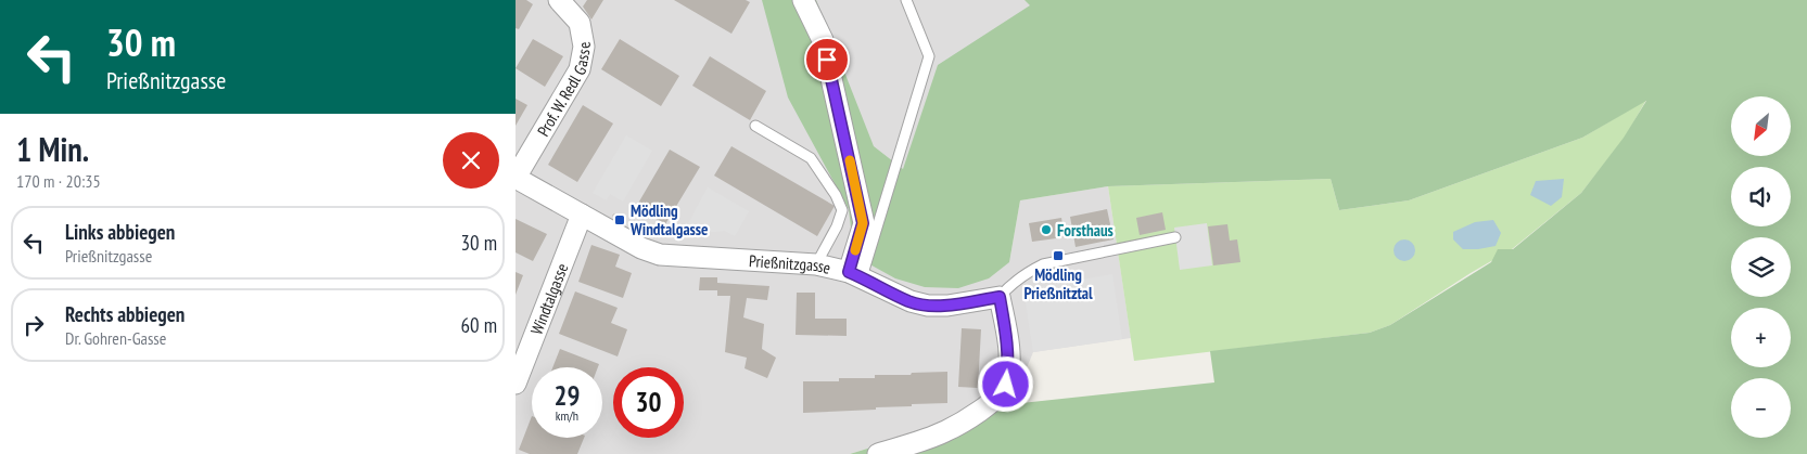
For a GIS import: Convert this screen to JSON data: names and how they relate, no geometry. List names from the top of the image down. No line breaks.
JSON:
{"streets":{"street":["Prof. W. Redl Gasse","Prießnitzgasse","Windtalgasse"]},"crossings":[["Prof. W. Redl Gasse","Prießnitzgasse"],["Prießnitzgasse","Windtalgasse"]],"places":{"transit":["Mödling Windtalgasse","Mödling Prießnitztal"],"other":["Forsthaus"]},"north":"bottom left","page":{"turn":["30 m","Prießnitzgasse"],"map_buttons":["+","−"],"heading":["1 Min.","170 m · 20:35"],"list":[{"name":"Links abbiegen","note":"Prießnitzgasse","value":"30 m"},{"name":"Rechts abbiegen","note":"Dr. Gohren-Gasse","value":"60 m"}],"speed":"29 km/h","limit":"30"}}
